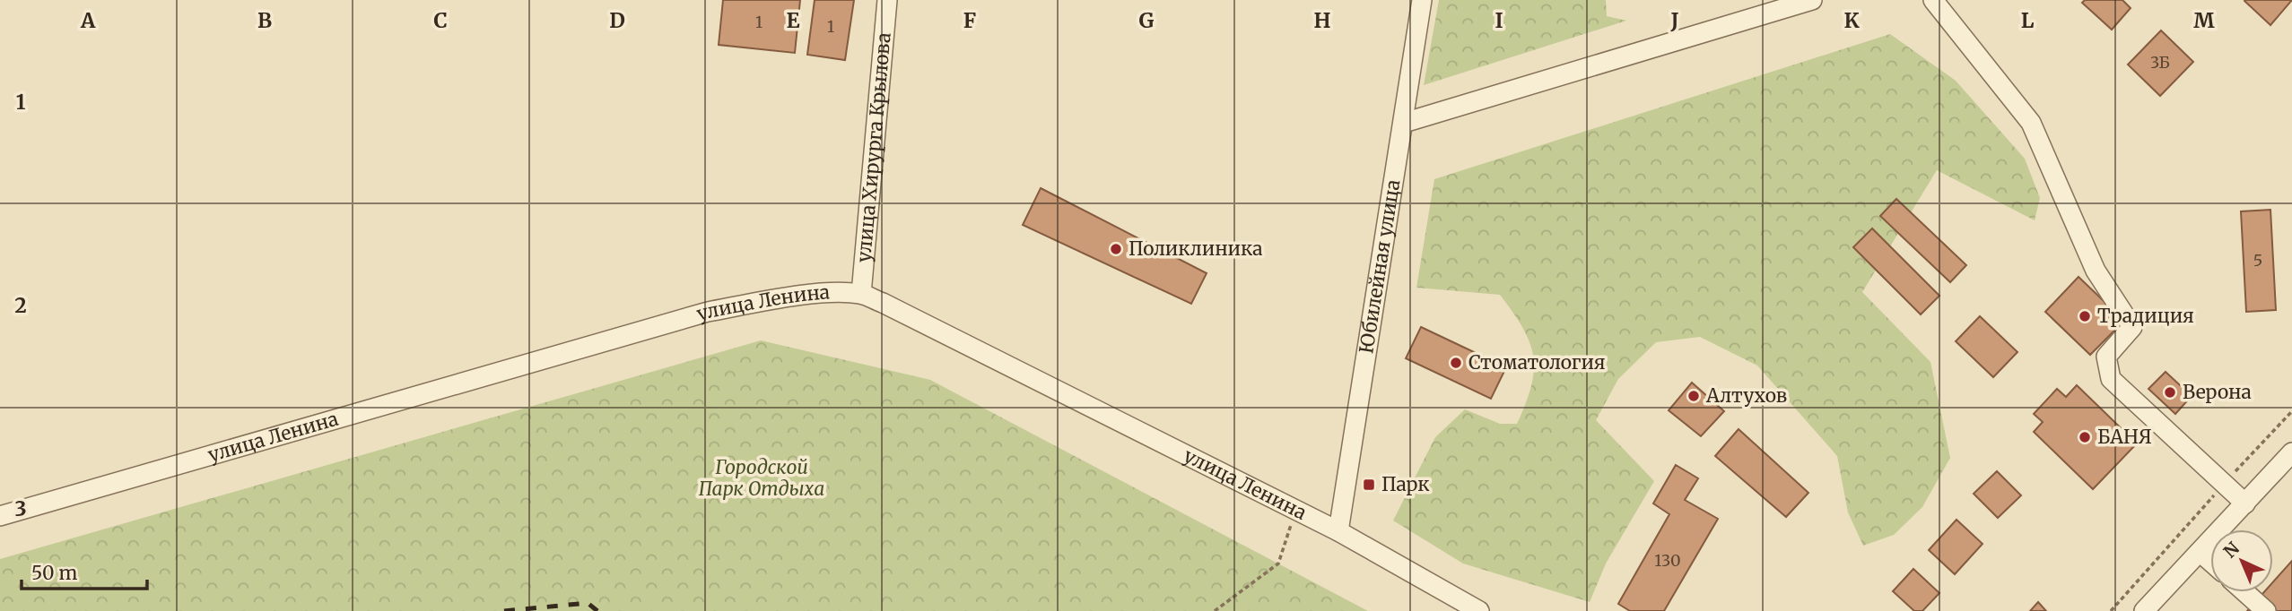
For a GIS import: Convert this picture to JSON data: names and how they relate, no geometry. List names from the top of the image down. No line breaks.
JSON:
{"streets":{"street":["улица Хирурга Крылова","Юбилейная улица","улица Ленина"]},"crossings":[["улица Хирурга Крылова","улица Ленина"],["Юбилейная улица","улица Ленина"]],"parks":["Городской Парк Отдыха"],"places":{"other":["Поликлиника","Традиция","Стоматология","Верона","Алтухов","БАНЯ"],"transit":["Парк"]},"house_numbers":["1","1","3Б","5","130"],"scale_bar":"50 m","north":"top left","grid":{"columns":["A","B","C","D","E","F","G","H","I","J","K","L","M"],"rows":["1","2","3"]}}
